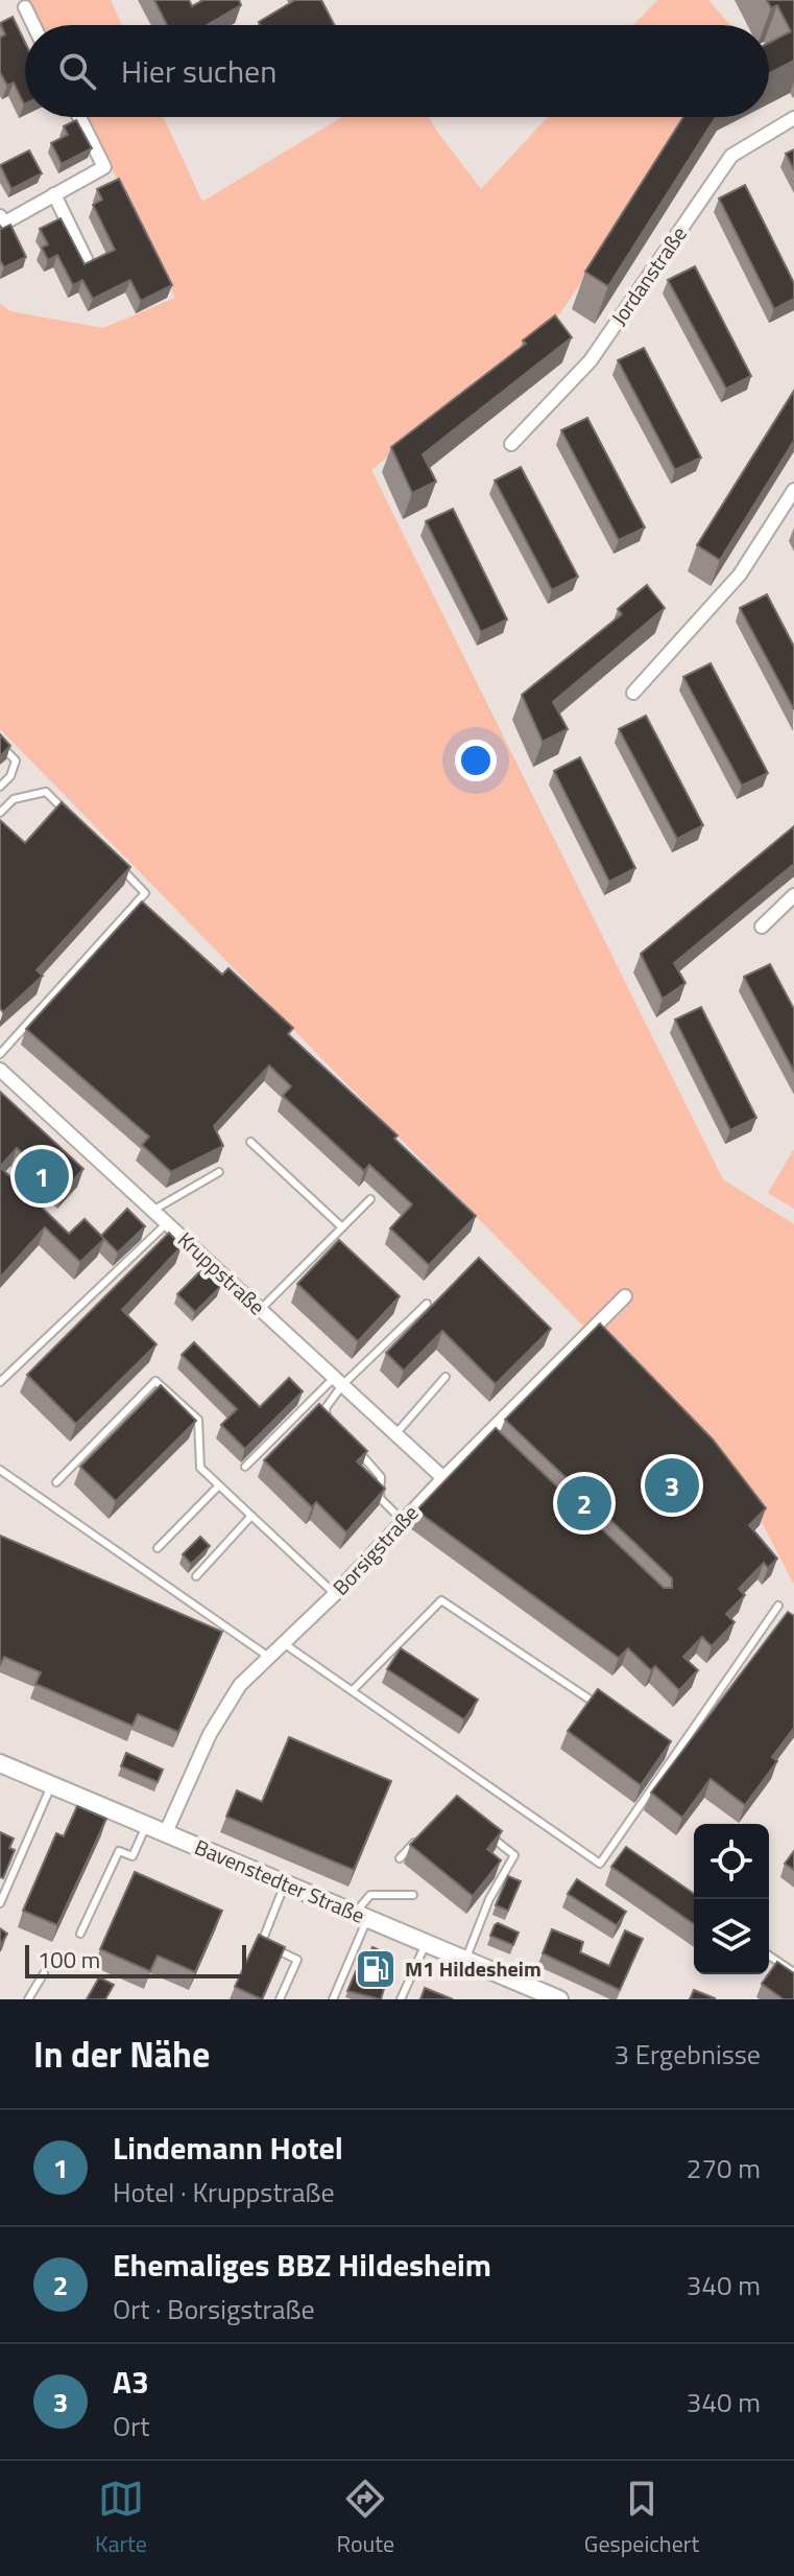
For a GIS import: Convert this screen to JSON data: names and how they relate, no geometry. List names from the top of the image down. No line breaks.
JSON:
{"streets":{"street":["Jordanstraße","Kruppstraße","Borsigstraße","Bavenstedter Straße"]},"crossings":[["Kruppstraße","Borsigstraße"],["Borsigstraße","Bavenstedter Straße"]],"places":{"fuel station":["M1 Hildesheim"]},"scale_bar":"100 m","page":{"search":"Hier suchen","pins":["1","3","2"],"scale":"100 m","heading":["In der Nähe","3 Ergebnisse"],"list":[{"mark":"1","name":"Lindemann Hotel","note":"Hotel · Kruppstraße","value":"270 m"},{"mark":"2","name":"Ehemaliges BBZ Hildesheim","note":"Ort · Borsigstraße","value":"340 m"},{"mark":"3","name":"A3","note":"Ort","value":"340 m"}],"nav":["Karte","Route","Gespeichert"]}}
